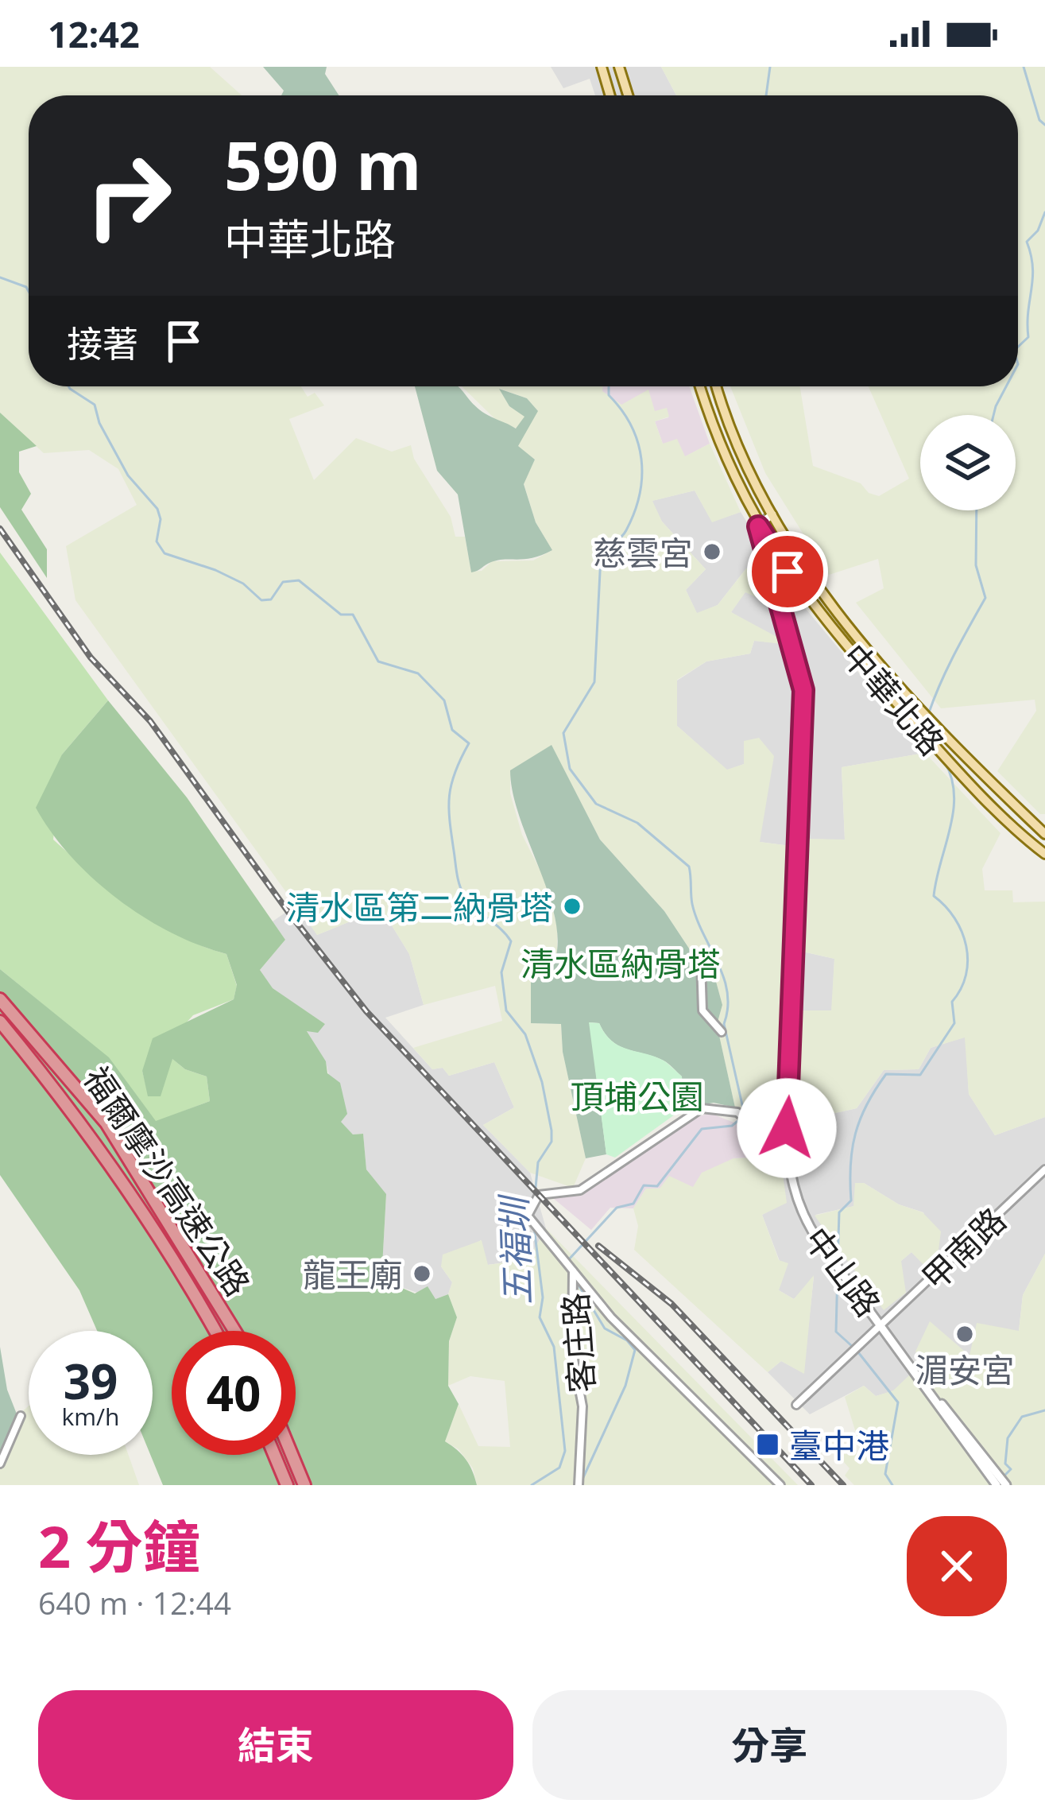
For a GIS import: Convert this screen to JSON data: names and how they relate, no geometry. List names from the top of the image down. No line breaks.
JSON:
{"streets":{"highway":["福爾摩沙高速公路"],"main road":["中華北路","中山路"],"street":["甲南路","客庄路"]},"crossings":[["中華北路","中山路"],["甲南路","中山路"],["中山路","客庄路"]],"water":["五福圳"],"parks":["清水區納骨塔","頂埔公園"],"places":{"other":["慈雲宮","清水區第二納骨塔","龍王廟","湄安宮"],"transit":["臺中港"]},"page":{"status":"12:42","turn":["590 m","中華北路"],"then":"接著","speed":"39 km/h","limit":"40","heading":["2 分鐘","640 m · 12:44"],"buttons":["結束","分享"]}}
